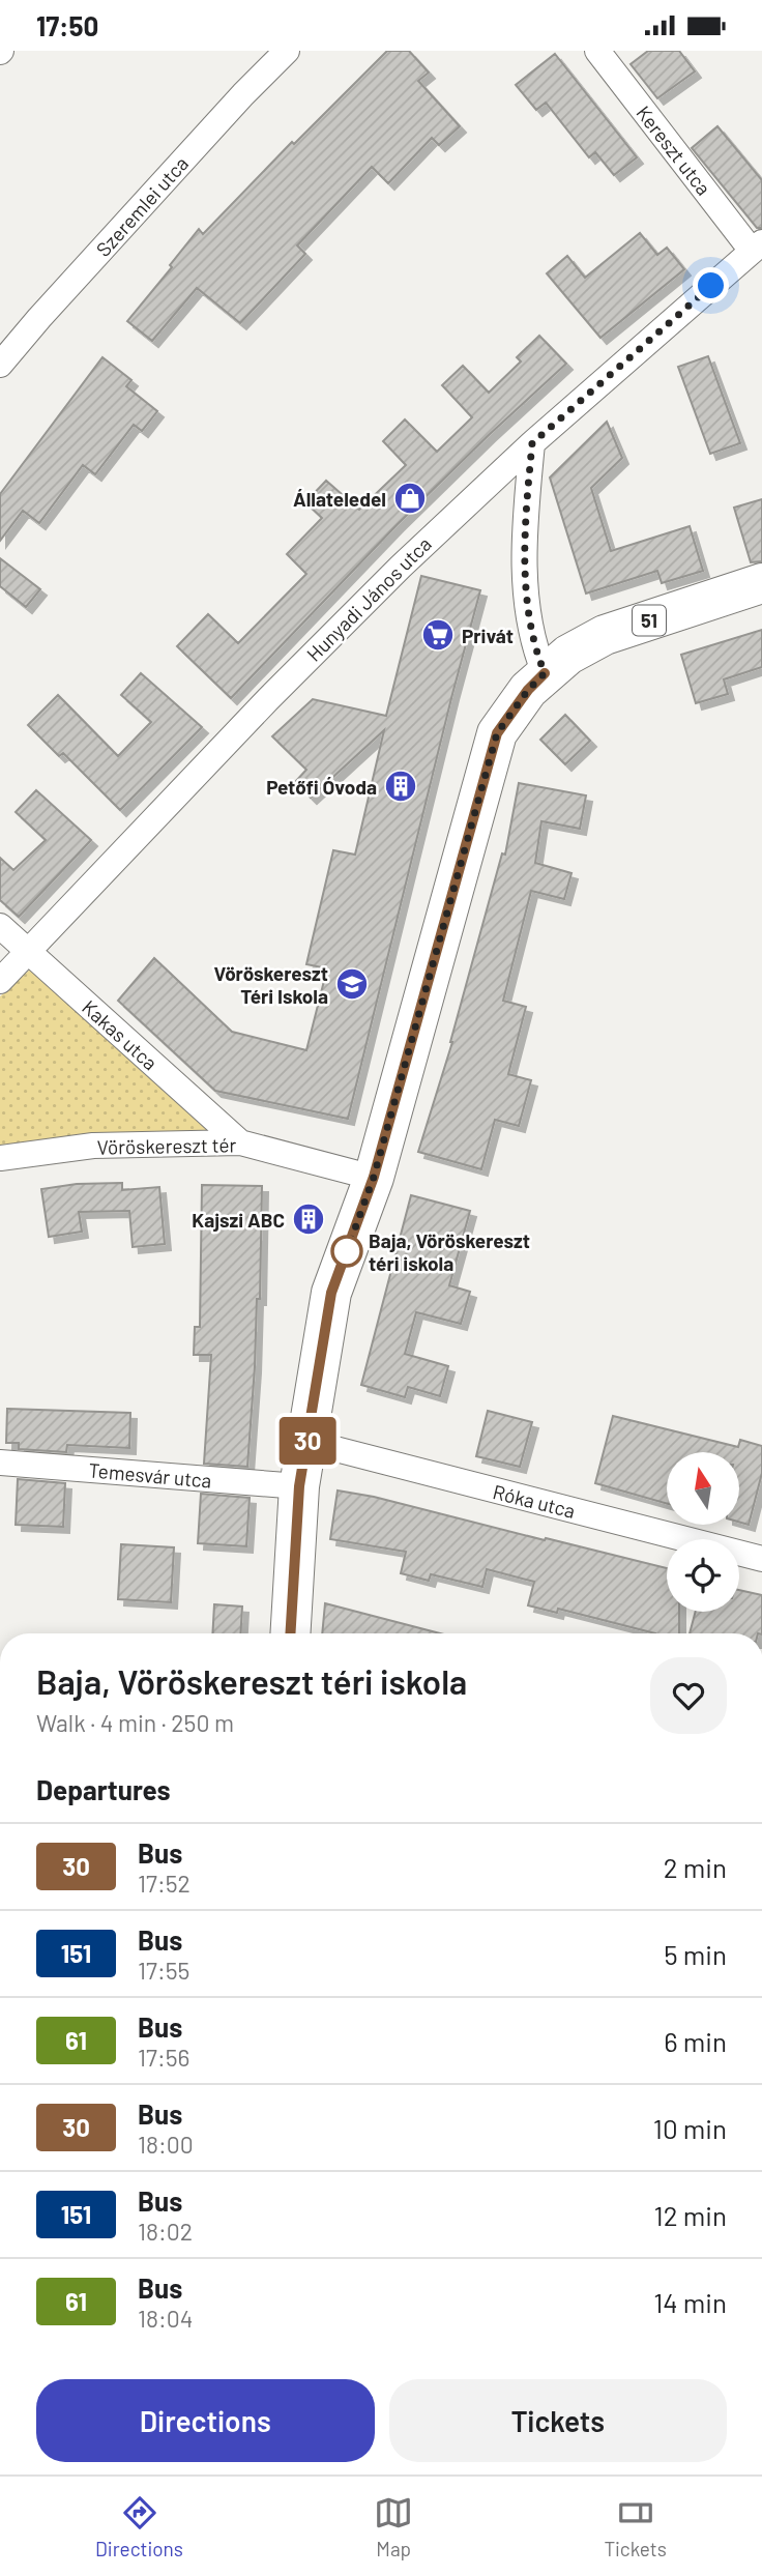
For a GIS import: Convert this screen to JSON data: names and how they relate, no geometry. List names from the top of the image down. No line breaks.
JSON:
{"streets":{"main road":["51"],"street":["Kereszt utca","Szeremlei utca","Hunyadi János utca","Kakas utca","Vöröskereszt tér","Temesvár utca","Róka utca"]},"crossings":[["Kereszt utca","Hunyadi János utca"],["Hunyadi János utca","Kakas utca"],["51","Vöröskereszt tér"],["51","Temesvár utca"],["51","Róka utca"],["Kakas utca","Vöröskereszt tér"]],"places":{"shop":["Állateledel"],"supermarket":["Privát"],"building":["Petőfi Óvoda","Kajszi ABC"],"school or university":["Vöröskereszt Téri Iskola"],"other":["Baja, Vöröskereszt téri iskola"]},"lines":["bus line 30"],"north":"top","page":{"status":"17:50","on_map":"30","heading":[["Baja, Vöröskereszt téri iskola","Walk · 4 min · 250 m"],"Departures"],"list":[{"mark":"30","name":"Bus","note":"17:52","value":"2 min"},{"mark":"151","name":"Bus","note":"17:55","value":"5 min"},{"mark":"61","name":"Bus","note":"17:56","value":"6 min"},{"mark":"30","name":"Bus","note":"18:00","value":"10 min"},{"mark":"151","name":"Bus","note":"18:02","value":"12 min"},{"mark":"61","name":"Bus","note":"18:04","value":"14 min"}],"buttons":["Directions","Tickets"],"tabs":["Directions","Map","Tickets"]}}
